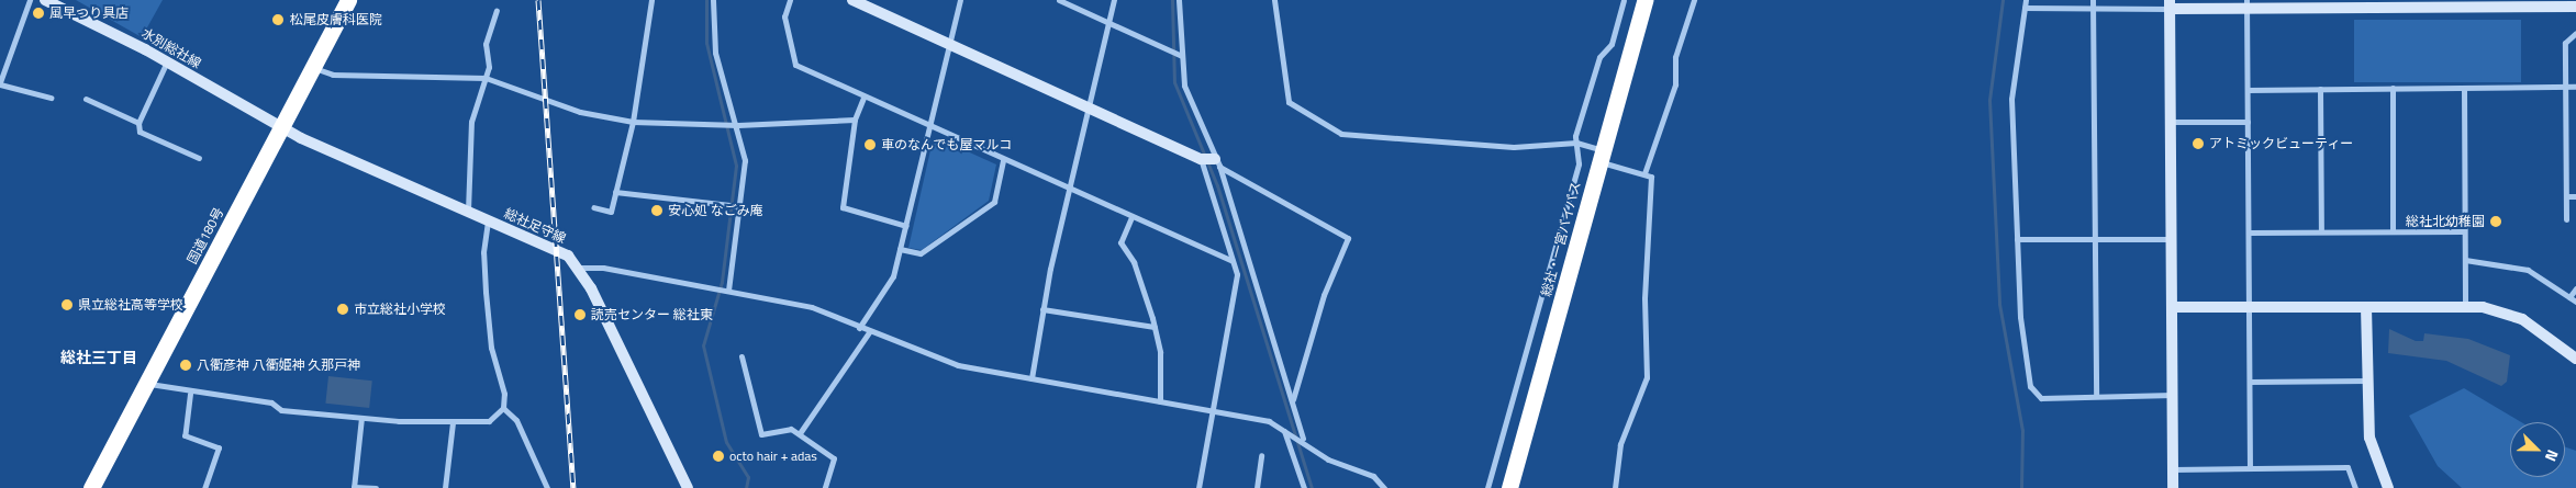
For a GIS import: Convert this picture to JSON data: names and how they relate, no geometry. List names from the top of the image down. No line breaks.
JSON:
{"streets":{"highway":["国道180号","総社・一宮バイパス"],"street":["水別総社線","総社足守線"]},"crossings":[["水別総社線","総社足守線"],["水別総社線","国道180号"],["総社足守線","国道180号"]],"districts":["総社三丁目"],"places":["風早つり具店","松尾皮膚科医院","アトミックビューティー","車のなんでも屋マルコ","安心処 なごみ庵","総社北幼稚園","県立総社高等学校","市立総社小学校","読売センター 総社東","八衢彦神 八衢姫神 久那戸神","octo hair + adas"],"north":"bottom right"}
